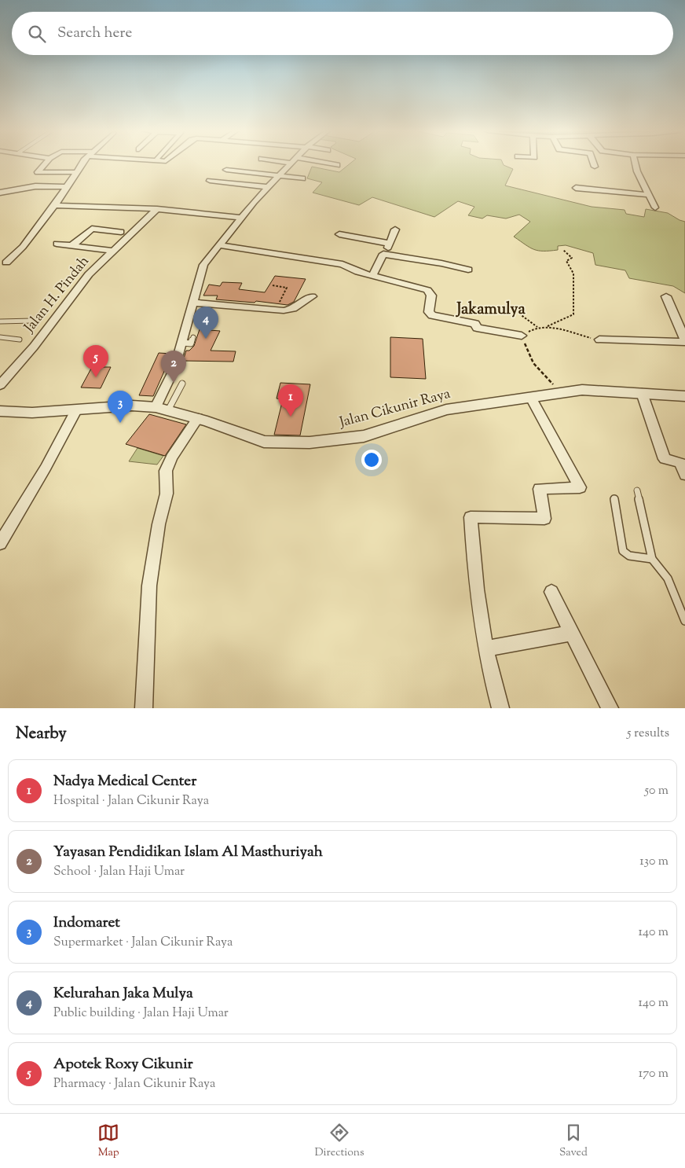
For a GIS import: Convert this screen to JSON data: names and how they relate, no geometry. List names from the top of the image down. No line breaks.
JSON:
{"streets":{"street":["Jalan H. Pindah","Jalan Cikunir Raya"]},"districts":["Jakamulya"],"page":{"search":"Search here","pins":["4","5","2","1","3"],"heading":["Nearby","5 results"],"list":[{"mark":"1","name":"Nadya Medical Center","note":"Hospital · Jalan Cikunir Raya","value":"50 m"},{"mark":"2","name":"Yayasan Pendidikan Islam Al Masthuriyah","note":"School · Jalan Haji Umar","value":"130 m"},{"mark":"3","name":"Indomaret","note":"Supermarket · Jalan Cikunir Raya","value":"140 m"},{"mark":"4","name":"Kelurahan Jaka Mulya","note":"Public building · Jalan Haji Umar","value":"140 m"},{"mark":"5","name":"Apotek Roxy Cikunir","note":"Pharmacy · Jalan Cikunir Raya","value":"170 m"}],"nav":["Map","Directions","Saved"]}}
